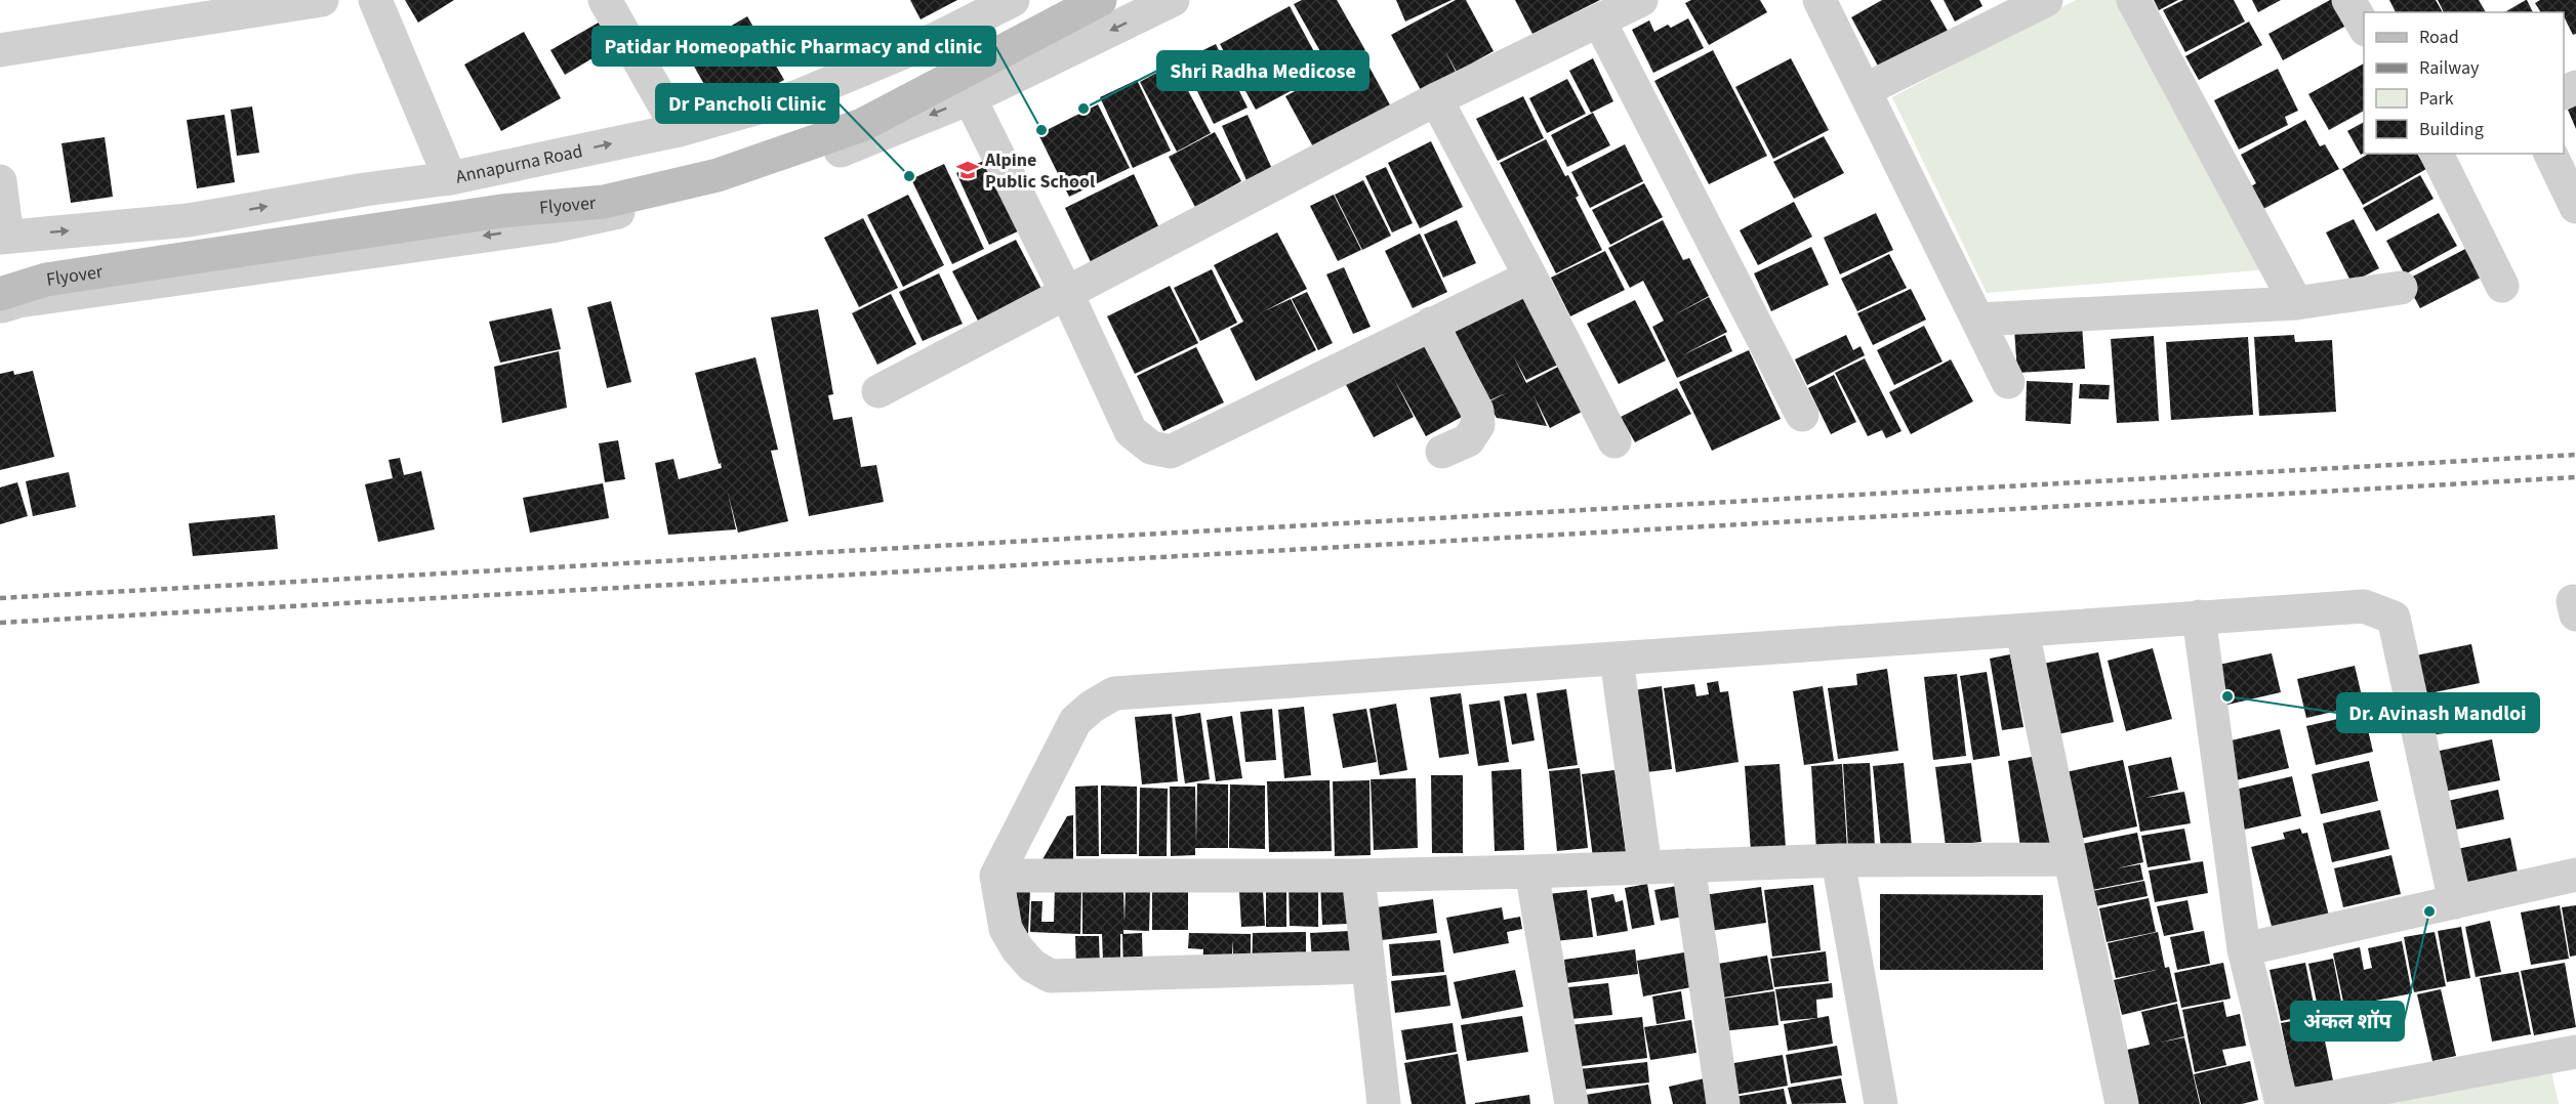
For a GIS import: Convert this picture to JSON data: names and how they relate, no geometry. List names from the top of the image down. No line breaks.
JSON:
{"streets":{"main road":["Flyover"],"street":["Annapurna Road"]},"places":{"other":["Shri Radha Medicose","Patidar Homeopathic Pharmacy and clinic","Dr Pancholi Clinic","Dr. Avinash Mandloi","अंकल शॉप"],"school or university":["Alpine Public School"]},"legend":["Road","Railway","Park","Building"]}
